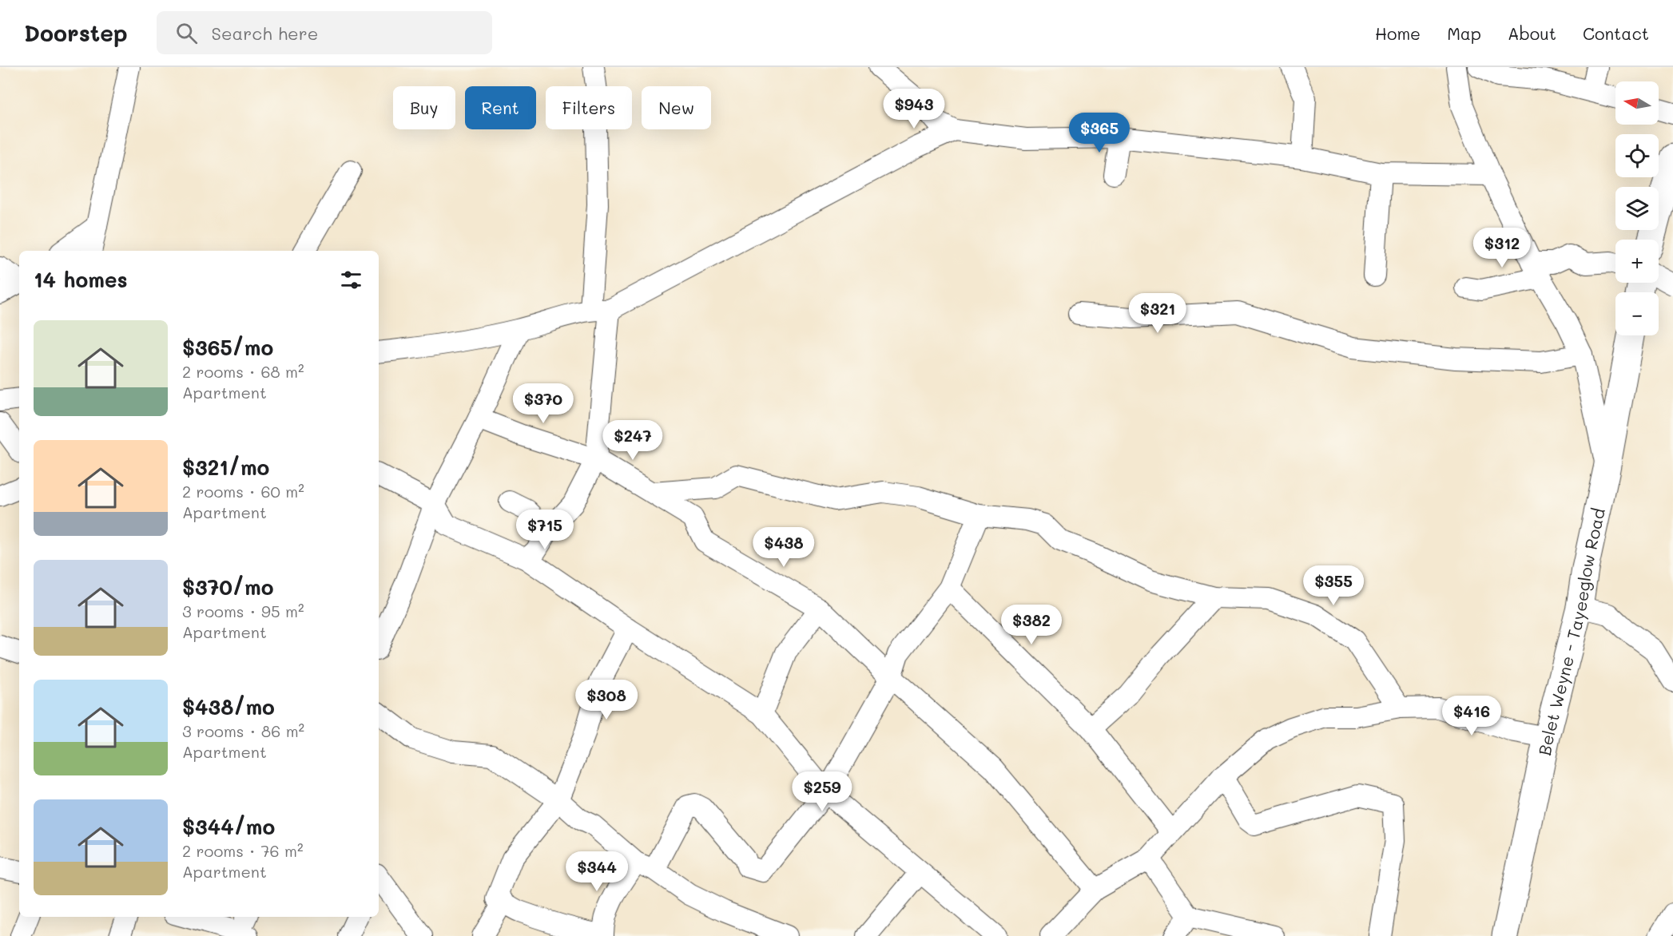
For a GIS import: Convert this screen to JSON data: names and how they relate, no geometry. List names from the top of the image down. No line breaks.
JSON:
{"streets":{"main road":["Belet Weyne - Tayeeglow Road"]},"north":"left","page":{"header":"Doorstep","search":"Search here","nav":["Home","Map","About","Contact"],"map_buttons":["+","−"],"chip":["Buy","Rent","Filters","New"],"price":["$943","$365","$312","$321","$370","$247","$715","$438","$355","$382","$308","$416","$259","$344"],"heading":"14 homes","list":[{"name":"$365/mo","note":"2 rooms · 68 m² · Apartment"},{"name":"$321/mo","note":"2 rooms · 60 m² · Apartment"},{"name":"$370/mo","note":"3 rooms · 95 m² · Apartment"},{"name":"$438/mo","note":"3 rooms · 86 m² · Apartment"},{"name":"$344/mo","note":"2 rooms · 76 m² · Apartment"}]}}
